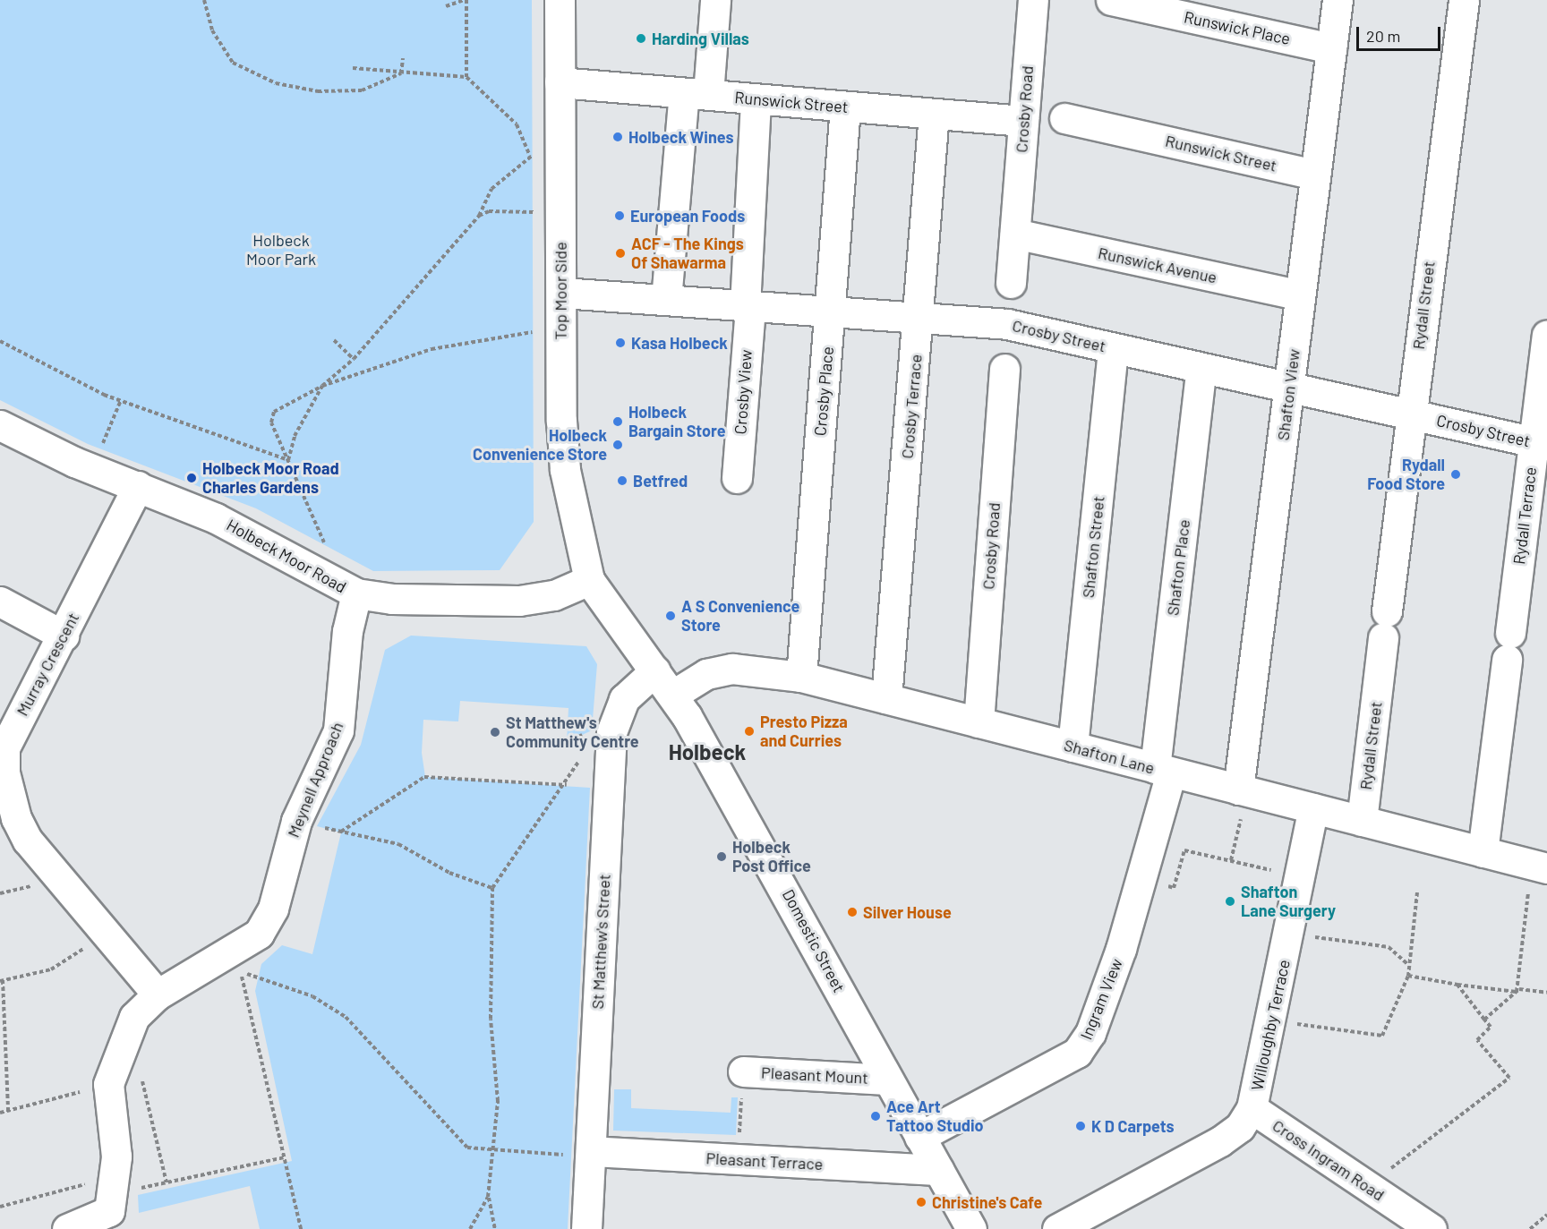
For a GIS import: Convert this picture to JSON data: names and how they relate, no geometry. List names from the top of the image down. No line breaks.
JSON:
{"streets":{"street":["Runswick Place","Runswick Street","Crosby Road","Runswick Avenue","Top Moor Side","Rydall Street","Crosby Street","Crosby Place","Crosby View","Shafton View","Crosby Terrace","Rydall Terrace","Shafton Street","Holbeck Moor Road","Shafton Place","Murray Crescent","Shafton Lane","Meynell Approach","Domestic Street","St Matthew's Street","Ingram View","Willoughby Terrace","Pleasant Mount","Cross Ingram Road","Pleasant Terrace"]},"crossings":[["Runswick Place","Shafton View"],["Runswick Street","Crosby Road"],["Runswick Street","Top Moor Side"],["Runswick Street","Crosby Place"],["Runswick Street","Crosby View"],["Runswick Street","Shafton View"],["Runswick Street","Crosby Terrace"],["Crosby Road","Runswick Avenue"],["Crosby Road","Shafton Lane"],["Runswick Avenue","Shafton View"],["Top Moor Side","Crosby Street"],["Top Moor Side","Holbeck Moor Road"],["Top Moor Side","Domestic Street"],["Rydall Street","Crosby Street"],["Rydall Street","Shafton Lane"],["Crosby Street","Crosby Place"],["Crosby Street","Crosby View"],["Crosby Street","Shafton View"],["Crosby Street","Crosby Terrace"],["Crosby Street","Rydall Terrace"],["Crosby Street","Shafton Street"],["Crosby Street","Shafton Place"],["Crosby Place","Shafton Lane"],["Shafton View","Shafton Lane"],["Crosby Terrace","Shafton Lane"],["Rydall Terrace","Shafton Lane"],["Shafton Street","Shafton Lane"],["Holbeck Moor Road","Murray Crescent"],["Holbeck Moor Road","Meynell Approach"],["Holbeck Moor Road","Domestic Street"],["Shafton Place","Shafton Lane"],["Shafton Place","Ingram View"],["Murray Crescent","Meynell Approach"],["Shafton Lane","Domestic Street"],["Shafton Lane","Ingram View"],["Shafton Lane","Willoughby Terrace"],["Domestic Street","St Matthew's Street"],["Domestic Street","Ingram View"],["Domestic Street","Pleasant Mount"],["Domestic Street","Pleasant Terrace"],["St Matthew's Street","Pleasant Terrace"],["Willoughby Terrace","Cross Ingram Road"]],"districts":["Holbeck"],"parks":["Holbeck Moor Park"],"places":["Harding Villas","Holbeck Wines","European Foods","ACF - The Kings Of Shawarma","Kasa Holbeck","Holbeck Bargain Store","Holbeck Convenience Store","Rydall Food Store","Holbeck Moor Road Charles Gardens","Betfred","A S Convenience Store","Presto Pizza and Curries","St Matthew's Community Centre","Holbeck Post Office","Shafton Lane Surgery","Silver House","Ace Art Tattoo Studio","K D Carpets","Christine's Cafe"],"scale_bar":"20 m"}
